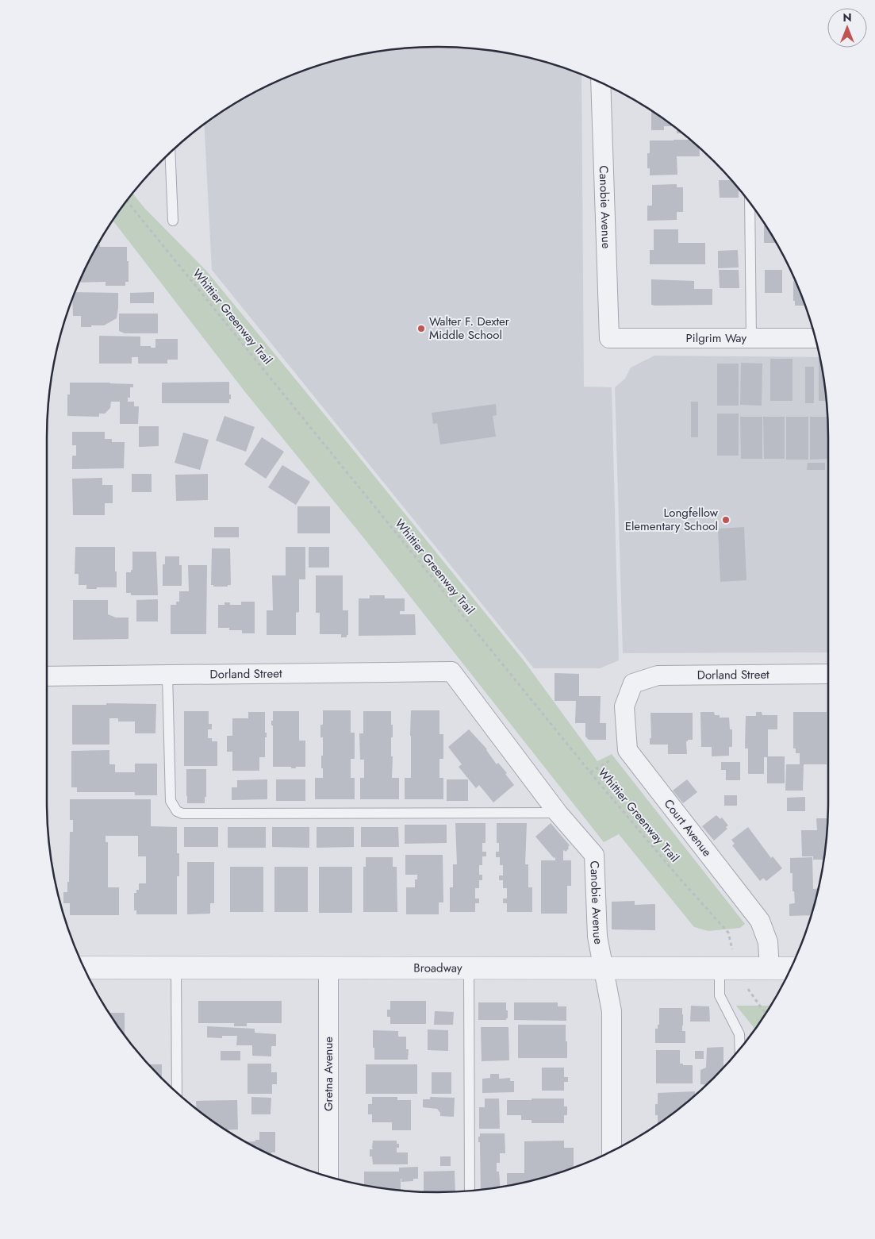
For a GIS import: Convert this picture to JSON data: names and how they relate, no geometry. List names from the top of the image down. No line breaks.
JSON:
{"streets":{"street":["Canobie Avenue","Pilgrim Way","Dorland Street","Court Avenue","Broadway","Gretna Avenue"],"path":["Whittier Greenway Trail"]},"crossings":[["Canobie Avenue","Pilgrim Way"],["Canobie Avenue","Dorland Street"],["Canobie Avenue","Broadway"],["Dorland Street","Court Avenue"],["Court Avenue","Broadway"],["Broadway","Gretna Avenue"]],"places":["Walter F. Dexter Middle School","Longfellow Elementary School"],"north":"top"}
